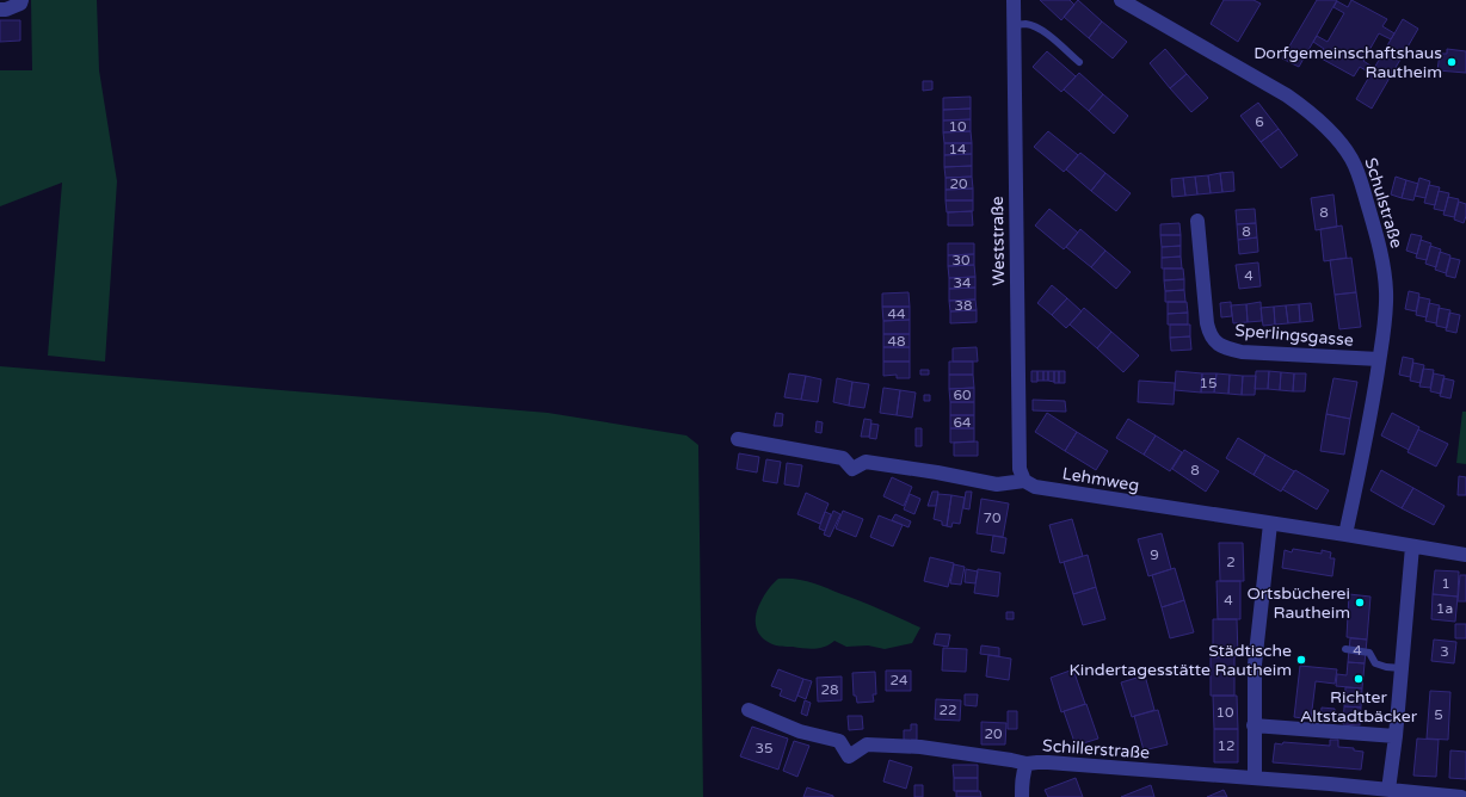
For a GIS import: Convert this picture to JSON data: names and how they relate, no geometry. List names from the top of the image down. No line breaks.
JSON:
{"streets":{"street":["Schulstraße","Weststraße","Sperlingsgasse","Lehmweg","Schillerstraße"]},"crossings":[["Schulstraße","Sperlingsgasse"],["Schulstraße","Lehmweg"],["Weststraße","Lehmweg"]],"places":["Dorfgemeinschaftshaus Rautheim","Ortsbücherei Rautheim","Städtische Kindertagesstätte Rautheim","Richter Altstadtbäcker"],"house_numbers":["6","10","14","20","8","8","30","4","34","38","44","48","15","60","64","8","70","9","2","1","4","1a","4","3","24","28","22","10","5","20","12","35"]}
